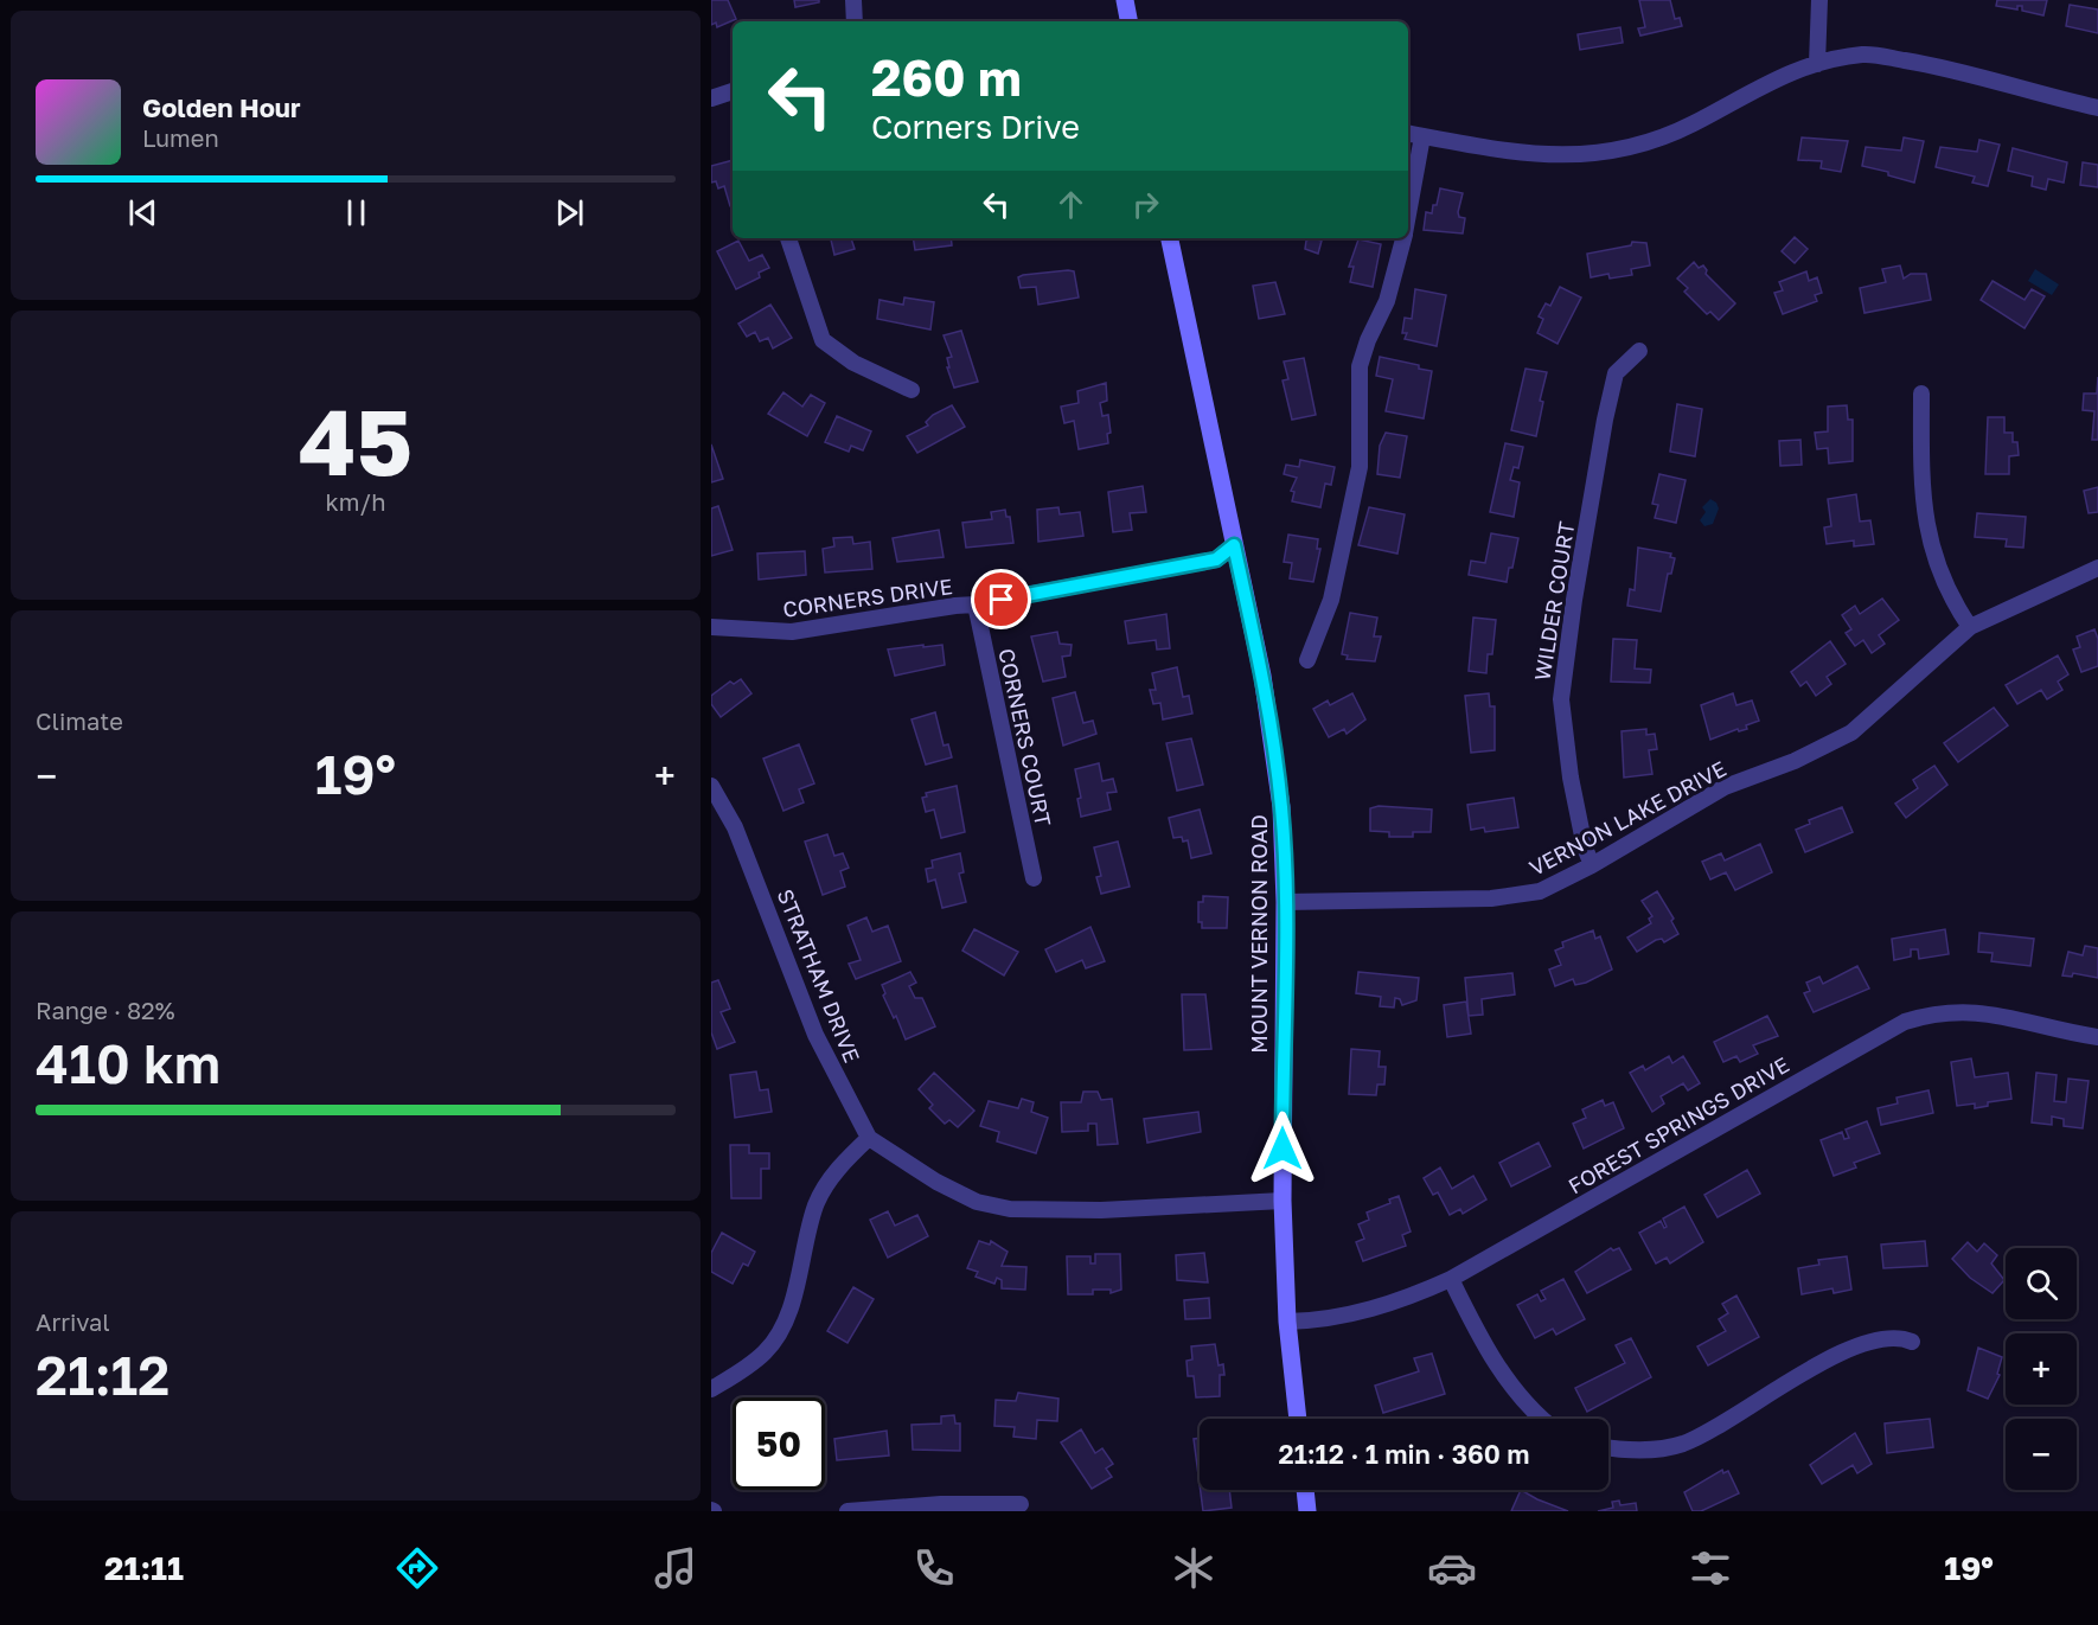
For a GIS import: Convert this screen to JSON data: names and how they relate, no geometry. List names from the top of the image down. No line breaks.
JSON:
{"streets":{"main road":["MOUNT VERNON ROAD"],"street":["CORNERS DRIVE","WILDER COURT","CORNERS COURT","VERNON LAKE DRIVE","STRATHAM DRIVE","FOREST SPRINGS DRIVE"]},"crossings":[["CORNERS DRIVE","CORNERS COURT"],["CORNERS DRIVE","MOUNT VERNON ROAD"],["WILDER COURT","VERNON LAKE DRIVE"],["VERNON LAKE DRIVE","MOUNT VERNON ROAD"],["MOUNT VERNON ROAD","STRATHAM DRIVE"],["MOUNT VERNON ROAD","FOREST SPRINGS DRIVE"]],"page":{"turn":["260 m","Corners Drive"],"song":["Golden Hour","Lumen"],"tile":[["45","km/h"],"Climate",["Range · 82%","410 km"],["Arrival","21:12"]],"heat":["−","19°","+"],"map_buttons":["+","−"],"limit":"50","trip":"21:12 · 1 min · 360 m","tabs":["21:11","19°"]}}
